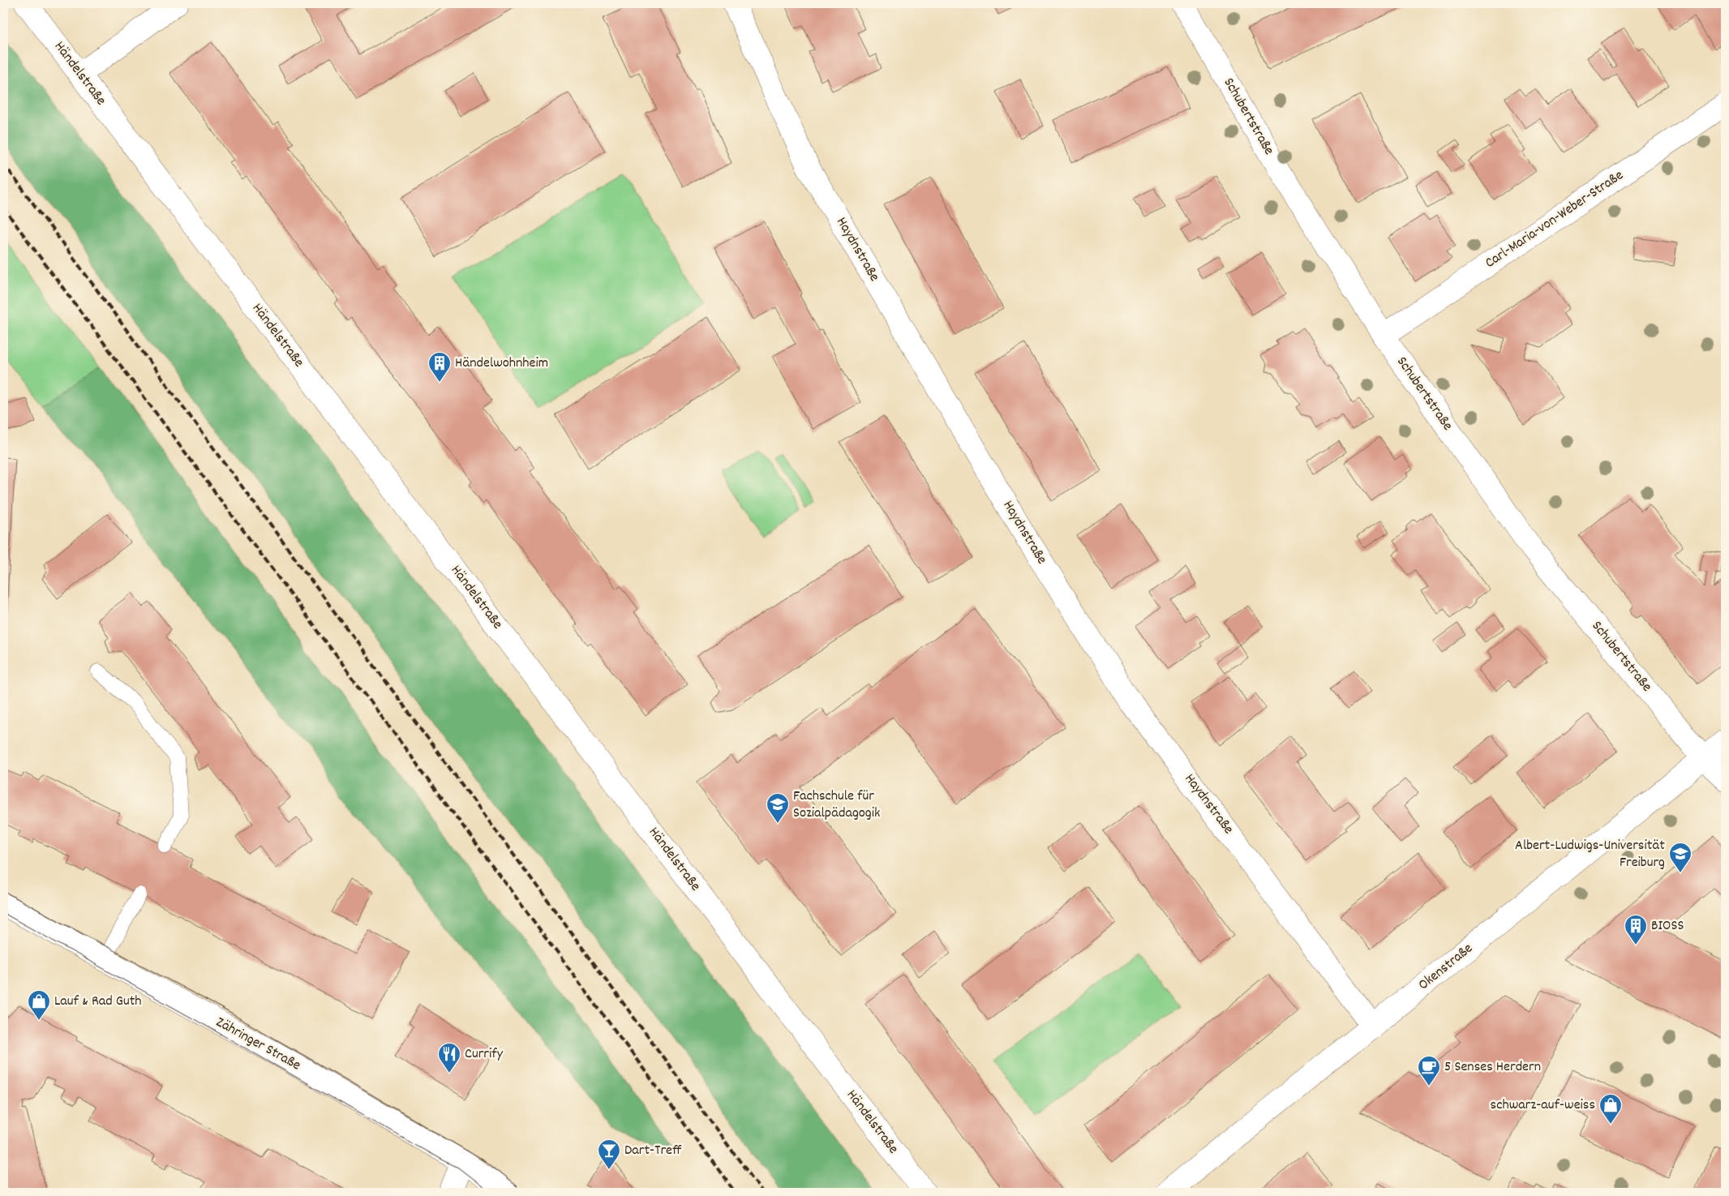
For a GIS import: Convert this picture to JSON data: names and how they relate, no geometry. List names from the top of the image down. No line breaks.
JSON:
{"streets":{"street":["Händelstraße","Schubertstraße","Carl-Maria-von-Weber-Straße","Haydnstraße","Okenstraße","Zähringer Straße"]},"crossings":[["Schubertstraße","Carl-Maria-von-Weber-Straße"],["Schubertstraße","Okenstraße"],["Haydnstraße","Okenstraße"]],"places":{"building":["Händelwohnheim","BIOSS"],"school or university":["Fachschule für Sozialpädagogik","Albert-Ludwigs-Universität Freiburg"],"shop":["Lauf & Rad Guth","schwarz-auf-weiss"],"restaurant":["Currify"],"cafe":["5 Senses Herdern"],"bar":["Dart-Treff"]}}
